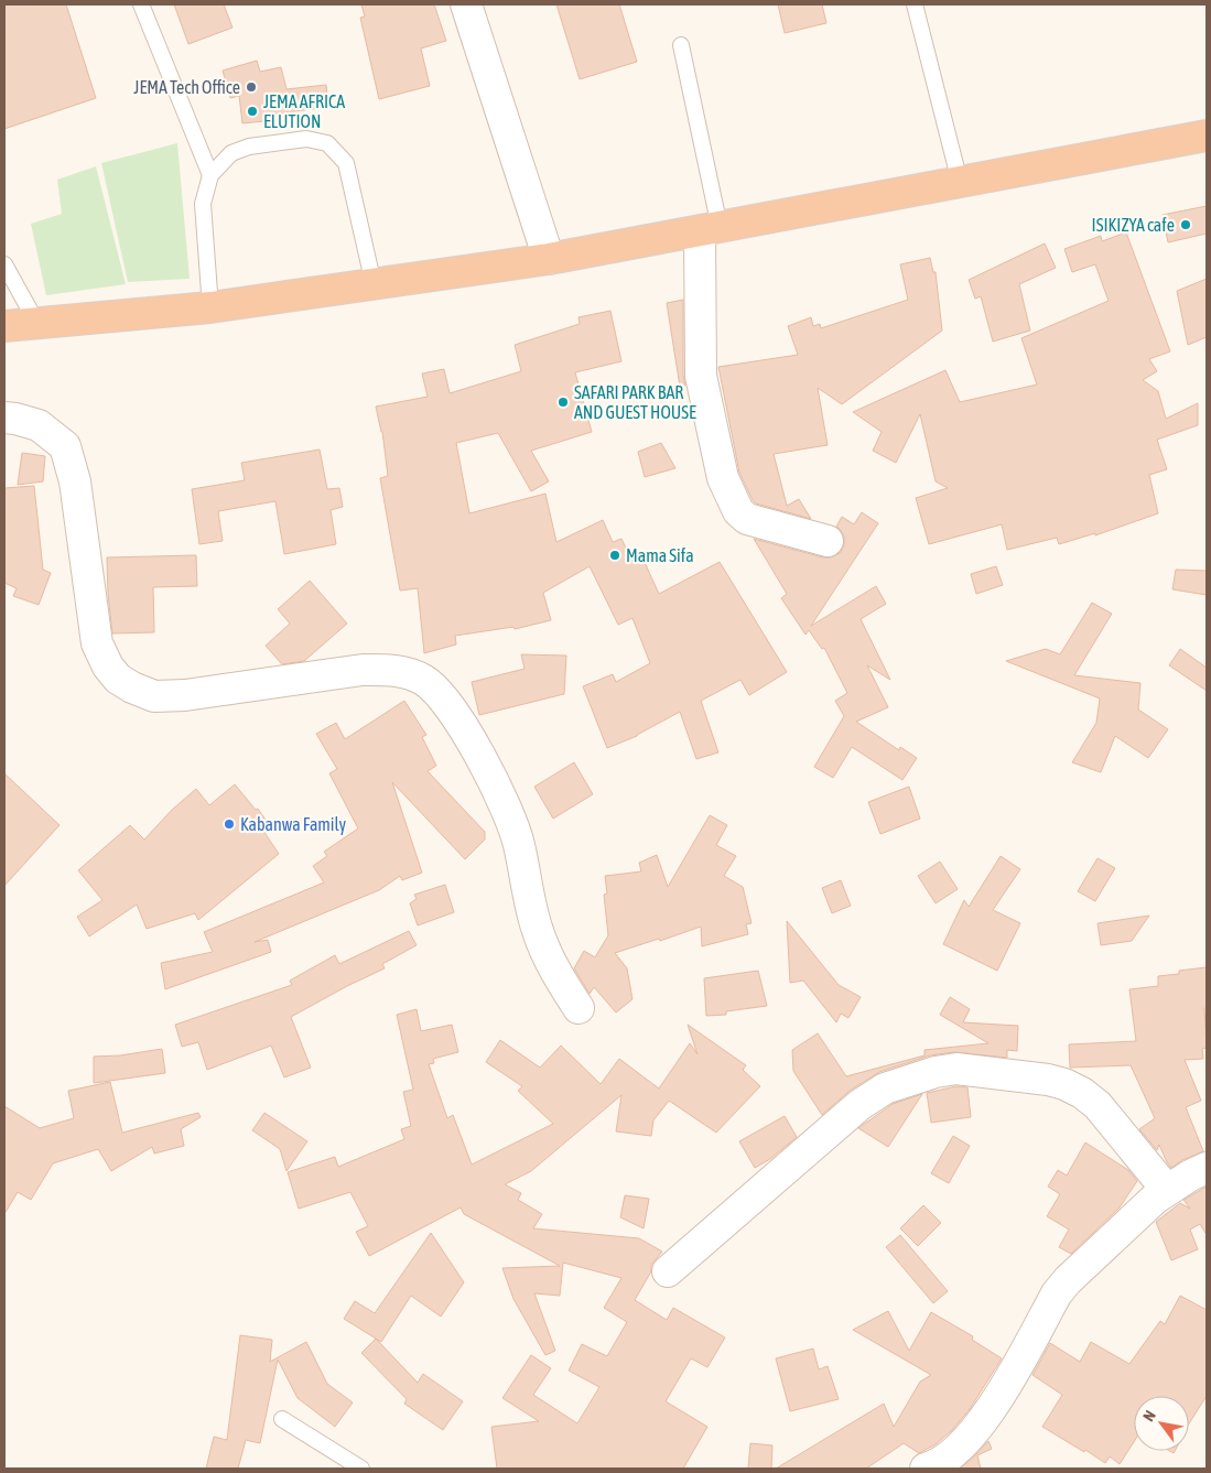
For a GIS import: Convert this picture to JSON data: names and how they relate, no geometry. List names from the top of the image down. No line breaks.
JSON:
{"places":["JEMA Tech Office","JEMA AFRICA ELUTION","ISIKIZYA cafe","SAFARI PARK BAR AND GUEST HOUSE","Mama Sifa","Kabanwa Family"],"north":"top left"}
